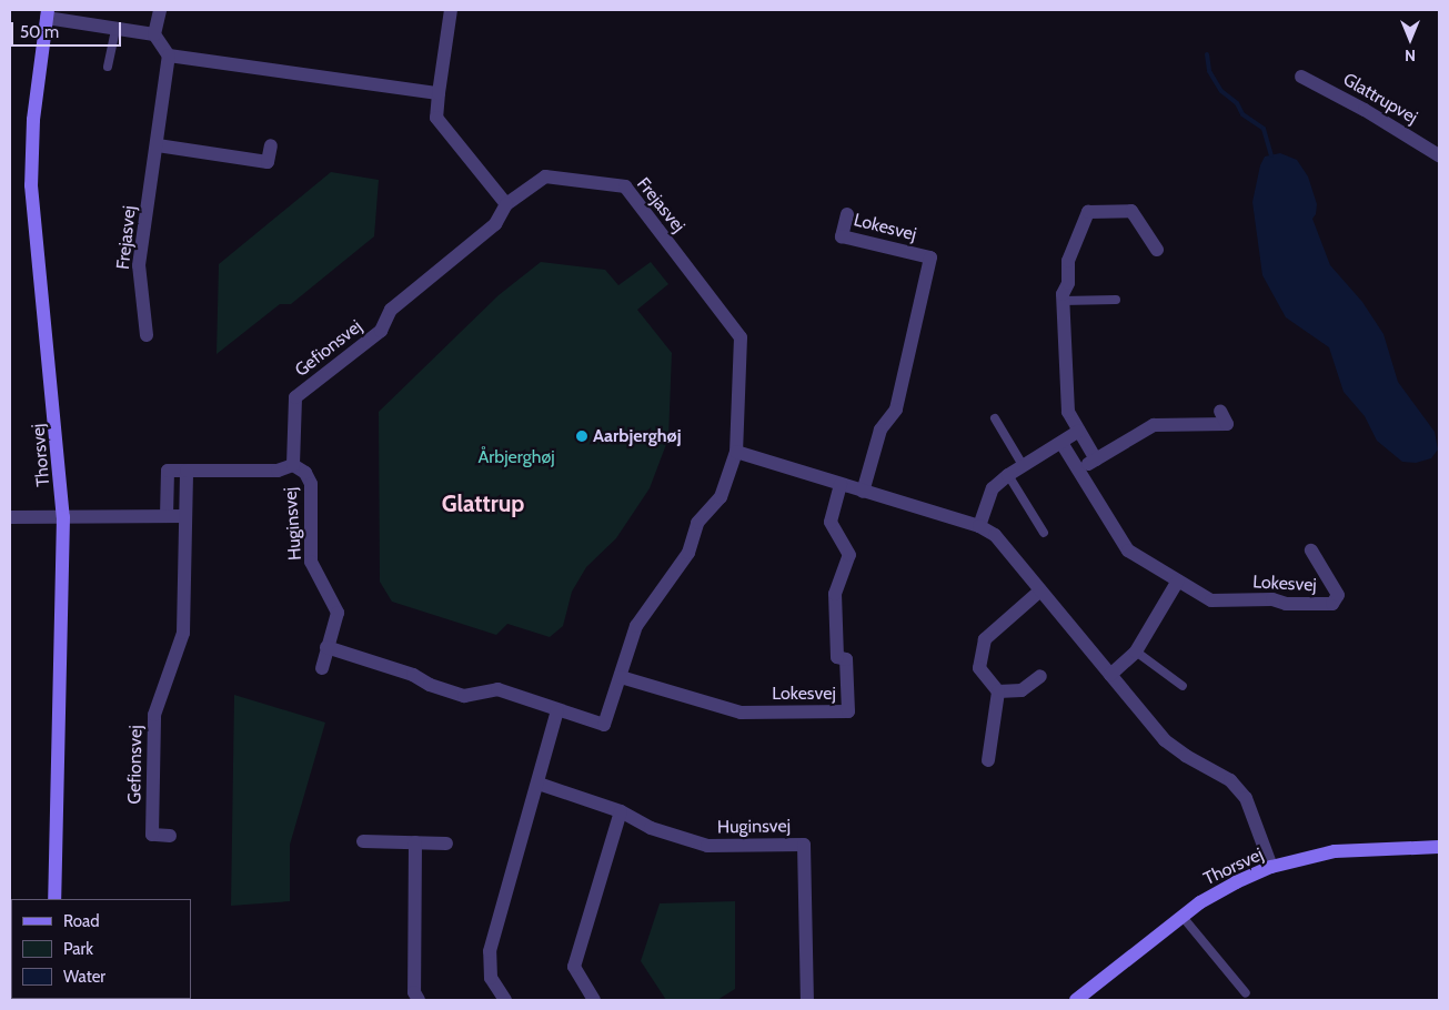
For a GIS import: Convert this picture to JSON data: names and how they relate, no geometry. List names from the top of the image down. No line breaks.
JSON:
{"streets":{"street":["Glattrupvej","Frejasvej","Lokesvej","Gefionsvej","Thorsvej","Huginsvej"]},"crossings":[["Frejasvej","Gefionsvej"],["Gefionsvej","Huginsvej"]],"districts":["Glattrup"],"parks":["Årbjerghøj"],"places":["Aarbjerghøj"],"legend":["Road","Park","Water"],"scale_bar":"50 m","north":"bottom"}
